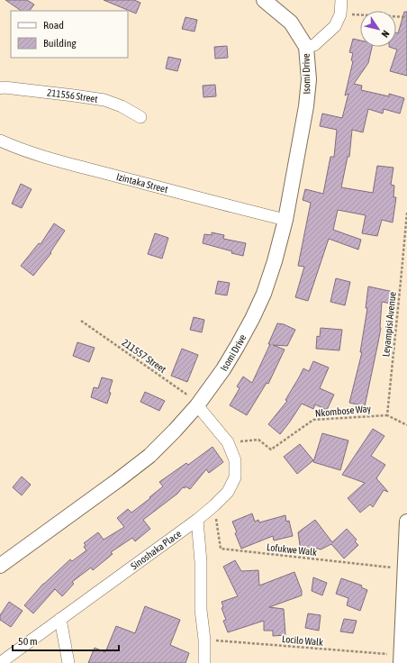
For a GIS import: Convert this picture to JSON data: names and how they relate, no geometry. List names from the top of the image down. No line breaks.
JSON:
{"streets":{"street":["Isomi Drive","211556 Street","Izintaka Street","Sinoshaka Place"],"path":["Leyampisi Avenue","211557 Street","Nkombose Way","Lofukwe Walk","Locilo Walk"]},"crossings":[["Isomi Drive","Izintaka Street"],["Isomi Drive","211557 Street"],["Isomi Drive","Sinoshaka Place"],["Leyampisi Avenue","Nkombose Way"],["211557 Street","Sinoshaka Place"],["Nkombose Way","Sinoshaka Place"],["Sinoshaka Place","Lofukwe Walk"]],"legend":["Road","Building"],"scale_bar":"50 m","north":"bottom right"}
